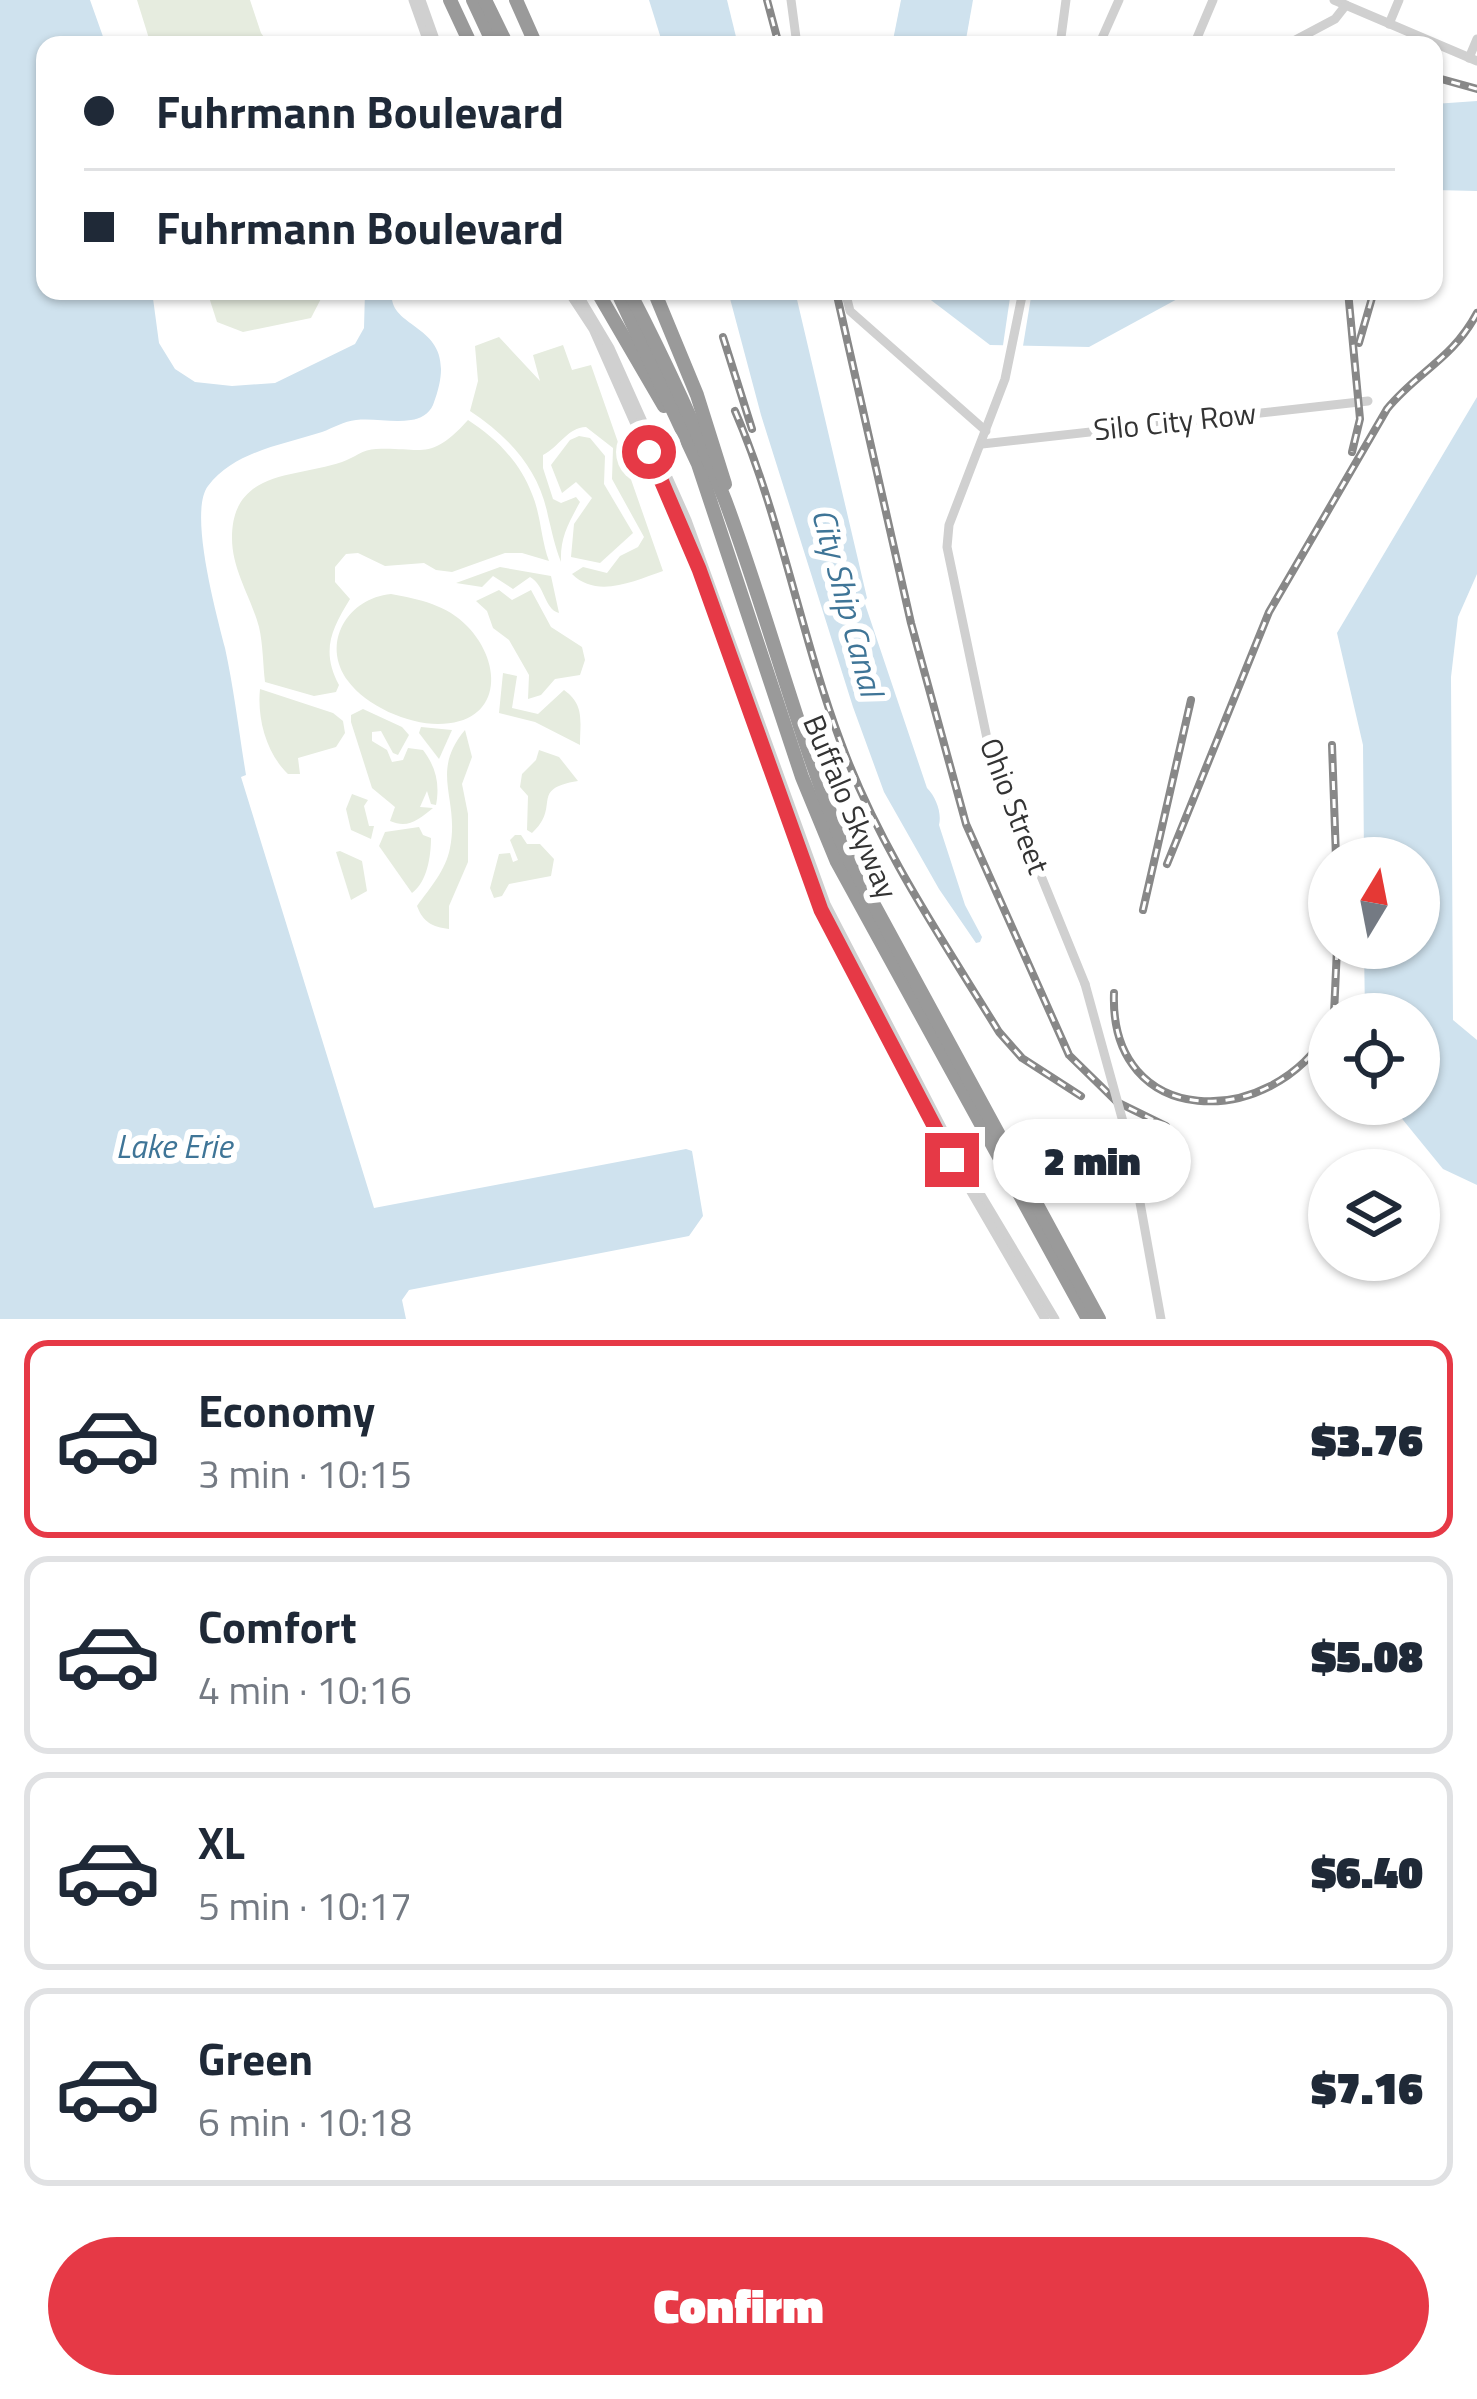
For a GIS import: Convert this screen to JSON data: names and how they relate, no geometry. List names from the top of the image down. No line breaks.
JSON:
{"streets":{"highway":["Buffalo Skyway"],"street":["Silo City Row","Ohio Street"]},"crossings":[["Silo City Row","Ohio Street"]],"water":["City Ship Canal","Lake Erie"],"north":"top","page":{"banner":["Fuhrmann Boulevard","Fuhrmann Boulevard"],"bubble":"2 min","list":[{"name":"Economy","note":"3 min · 10:15","value":"$3.76"},{"name":"Comfort","note":"4 min · 10:16","value":"$5.08"},{"name":"XL","note":"5 min · 10:17","value":"$6.40"},{"name":"Green","note":"6 min · 10:18","value":"$7.16"}],"buttons":"Confirm"}}
